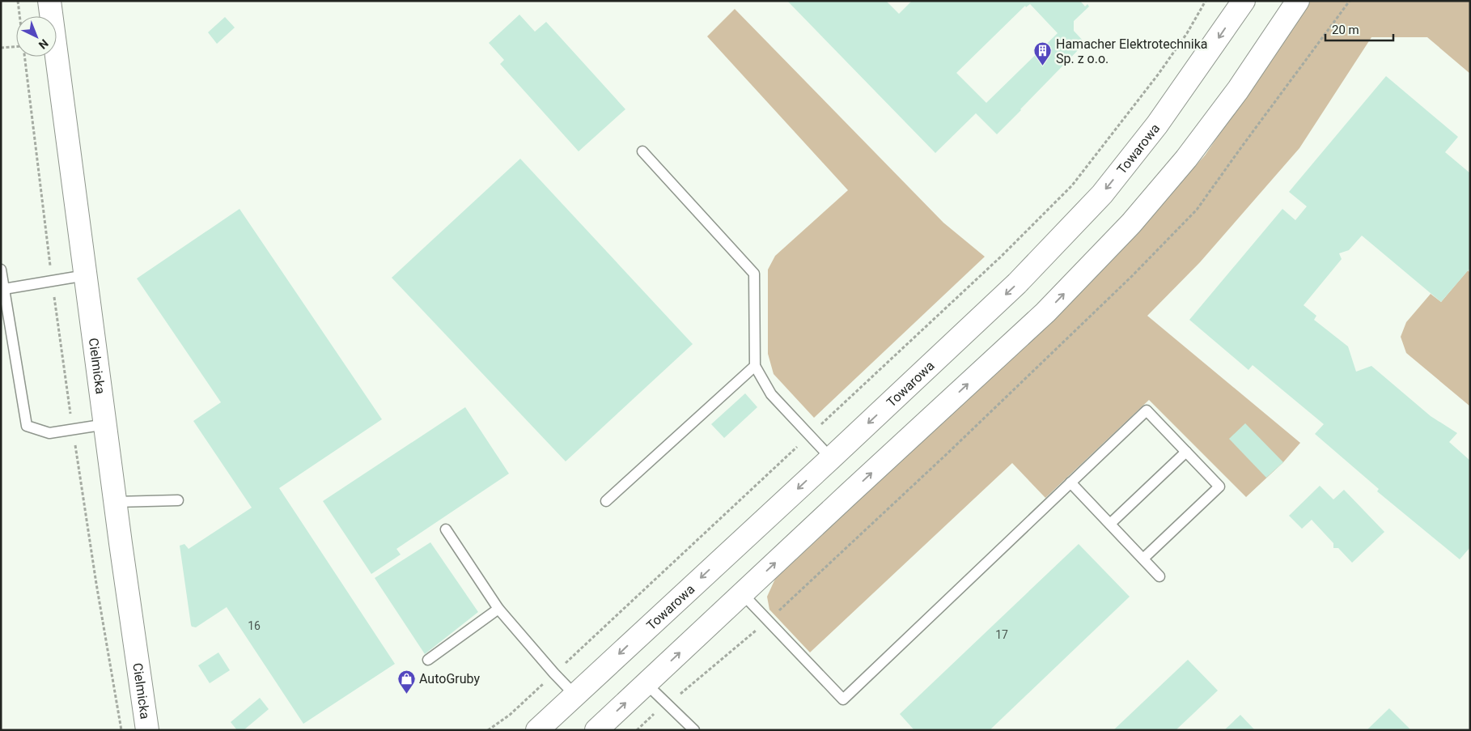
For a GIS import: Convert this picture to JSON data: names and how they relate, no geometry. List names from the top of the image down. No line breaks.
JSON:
{"streets":{"street":["Towarowa","Cielmicka"]},"places":{"building":["Hamacher Elektrotechnika Sp. z o.o."],"shop":["AutoGruby"]},"house_numbers":["16","17"],"scale_bar":"20 m","north":"bottom right"}
